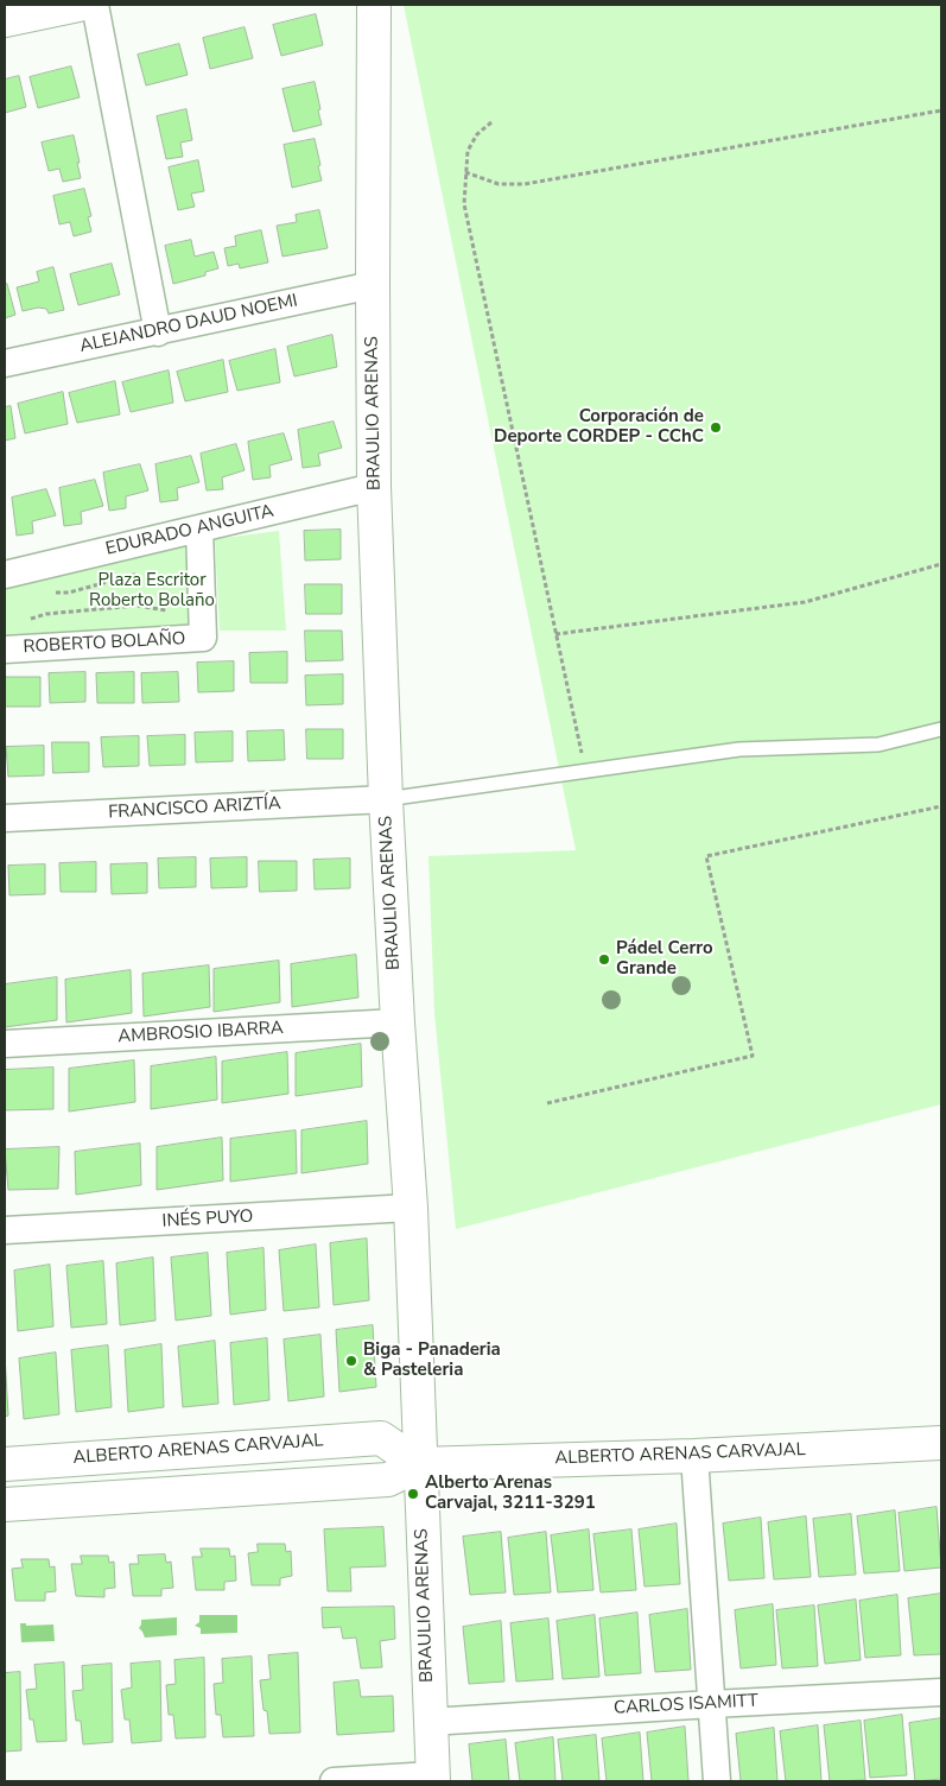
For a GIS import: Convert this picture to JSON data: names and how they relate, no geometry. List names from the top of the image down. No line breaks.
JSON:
{"streets":{"street":["ALEJANDRO DAUD NOEMI","BRAULIO ARENAS","EDURADO ANGUITA","ROBERTO BOLAÑO","FRANCISCO ARIZTÍA","AMBROSIO IBARRA","INÉS PUYO","ALBERTO ARENAS CARVAJAL","CARLOS ISAMITT"]},"crossings":[["ALEJANDRO DAUD NOEMI","BRAULIO ARENAS"],["BRAULIO ARENAS","EDURADO ANGUITA"],["BRAULIO ARENAS","FRANCISCO ARIZTÍA"],["BRAULIO ARENAS","AMBROSIO IBARRA"],["BRAULIO ARENAS","INÉS PUYO"],["BRAULIO ARENAS","ALBERTO ARENAS CARVAJAL"],["BRAULIO ARENAS","CARLOS ISAMITT"],["EDURADO ANGUITA","ROBERTO BOLAÑO"]],"parks":["Plaza Escritor Roberto Bolaño"],"places":["Corporación de Deporte CORDEP - CChC","Pádel Cerro Grande","Biga - Panaderia & Pasteleria","Alberto Arenas Carvajal, 3211-3291"]}
